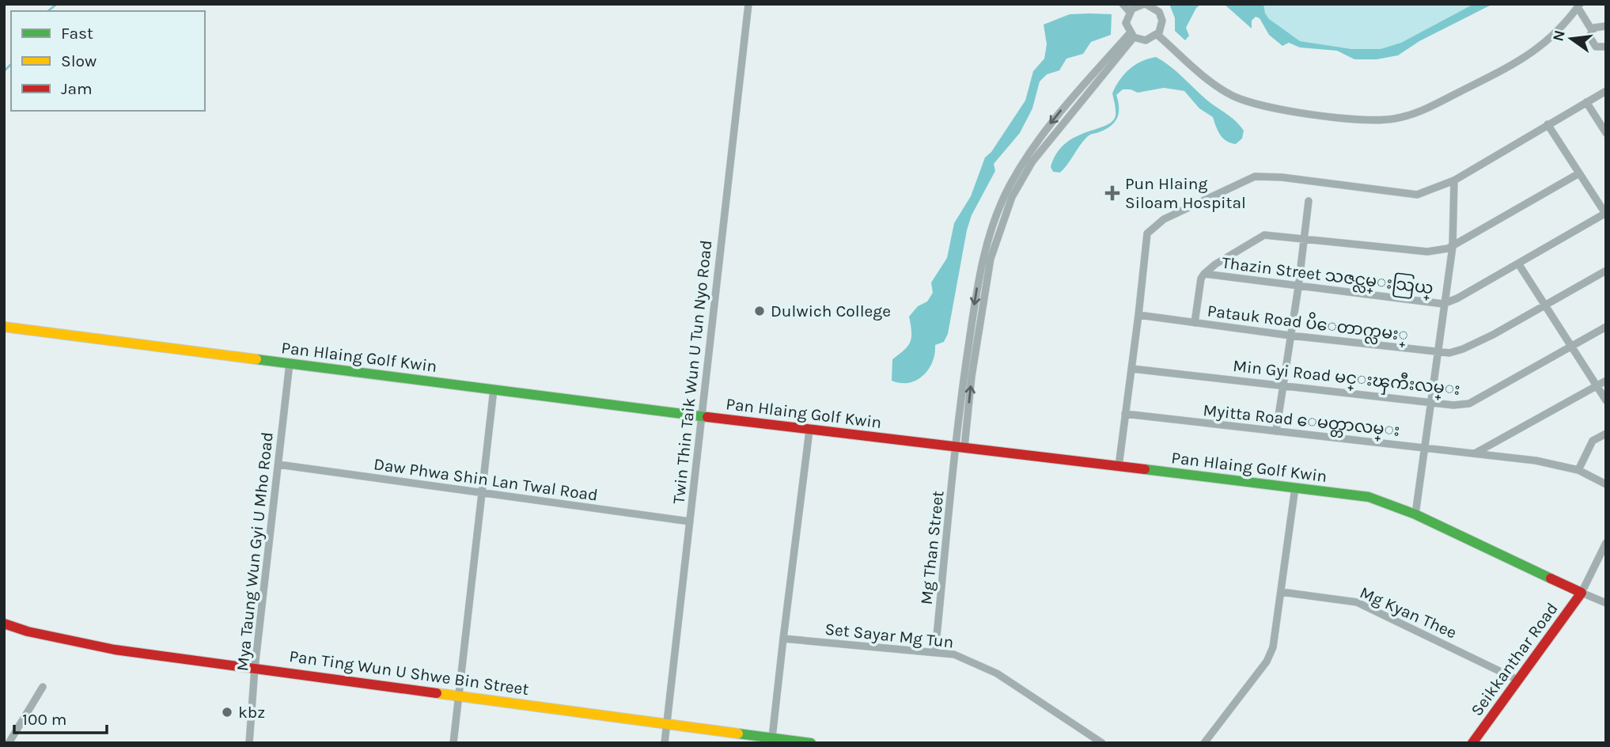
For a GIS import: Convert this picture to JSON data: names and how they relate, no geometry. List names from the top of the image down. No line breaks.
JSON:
{"streets":{"street":["Thazin Street သဇင္လမ္းသြယ္","Patauk Road ပိေတာက္လမး္","Pan Hlaing Golf Kwin","Twin Thin Taik Wun U Tun Nyo Road","Min Gyi Road မင္းၾကီးလမ္း","Myitta Road ေမတ္တာလမ္း","Daw Phwa Shin Lan Twal Road","Mg Than Street","Mya Taung Wun Gyi U Mho Road","Mg Kyan Thee","Set Sayar Mg Tun","Seikkanthar Road","Pan Ting Wun U Shwe Bin Street"]},"crossings":[["Thazin Street သဇင္လမ္းသြယ္","Patauk Road ပိေတာက္လမး္"],["Pan Hlaing Golf Kwin","Twin Thin Taik Wun U Tun Nyo Road"],["Pan Hlaing Golf Kwin","Mg Than Street"],["Pan Hlaing Golf Kwin","Mya Taung Wun Gyi U Mho Road"],["Pan Hlaing Golf Kwin","Seikkanthar Road"],["Twin Thin Taik Wun U Tun Nyo Road","Daw Phwa Shin Lan Twal Road"],["Twin Thin Taik Wun U Tun Nyo Road","Pan Ting Wun U Shwe Bin Street"],["Daw Phwa Shin Lan Twal Road","Mya Taung Wun Gyi U Mho Road"],["Mg Than Street","Set Sayar Mg Tun"],["Mya Taung Wun Gyi U Mho Road","Pan Ting Wun U Shwe Bin Street"],["Mg Kyan Thee","Seikkanthar Road"]],"places":{"health":["Pun Hlaing Siloam Hospital"],"other":["Dulwich College","kbz"]},"legend":["Fast","Slow","Jam"],"scale_bar":"100 m","north":"left"}
